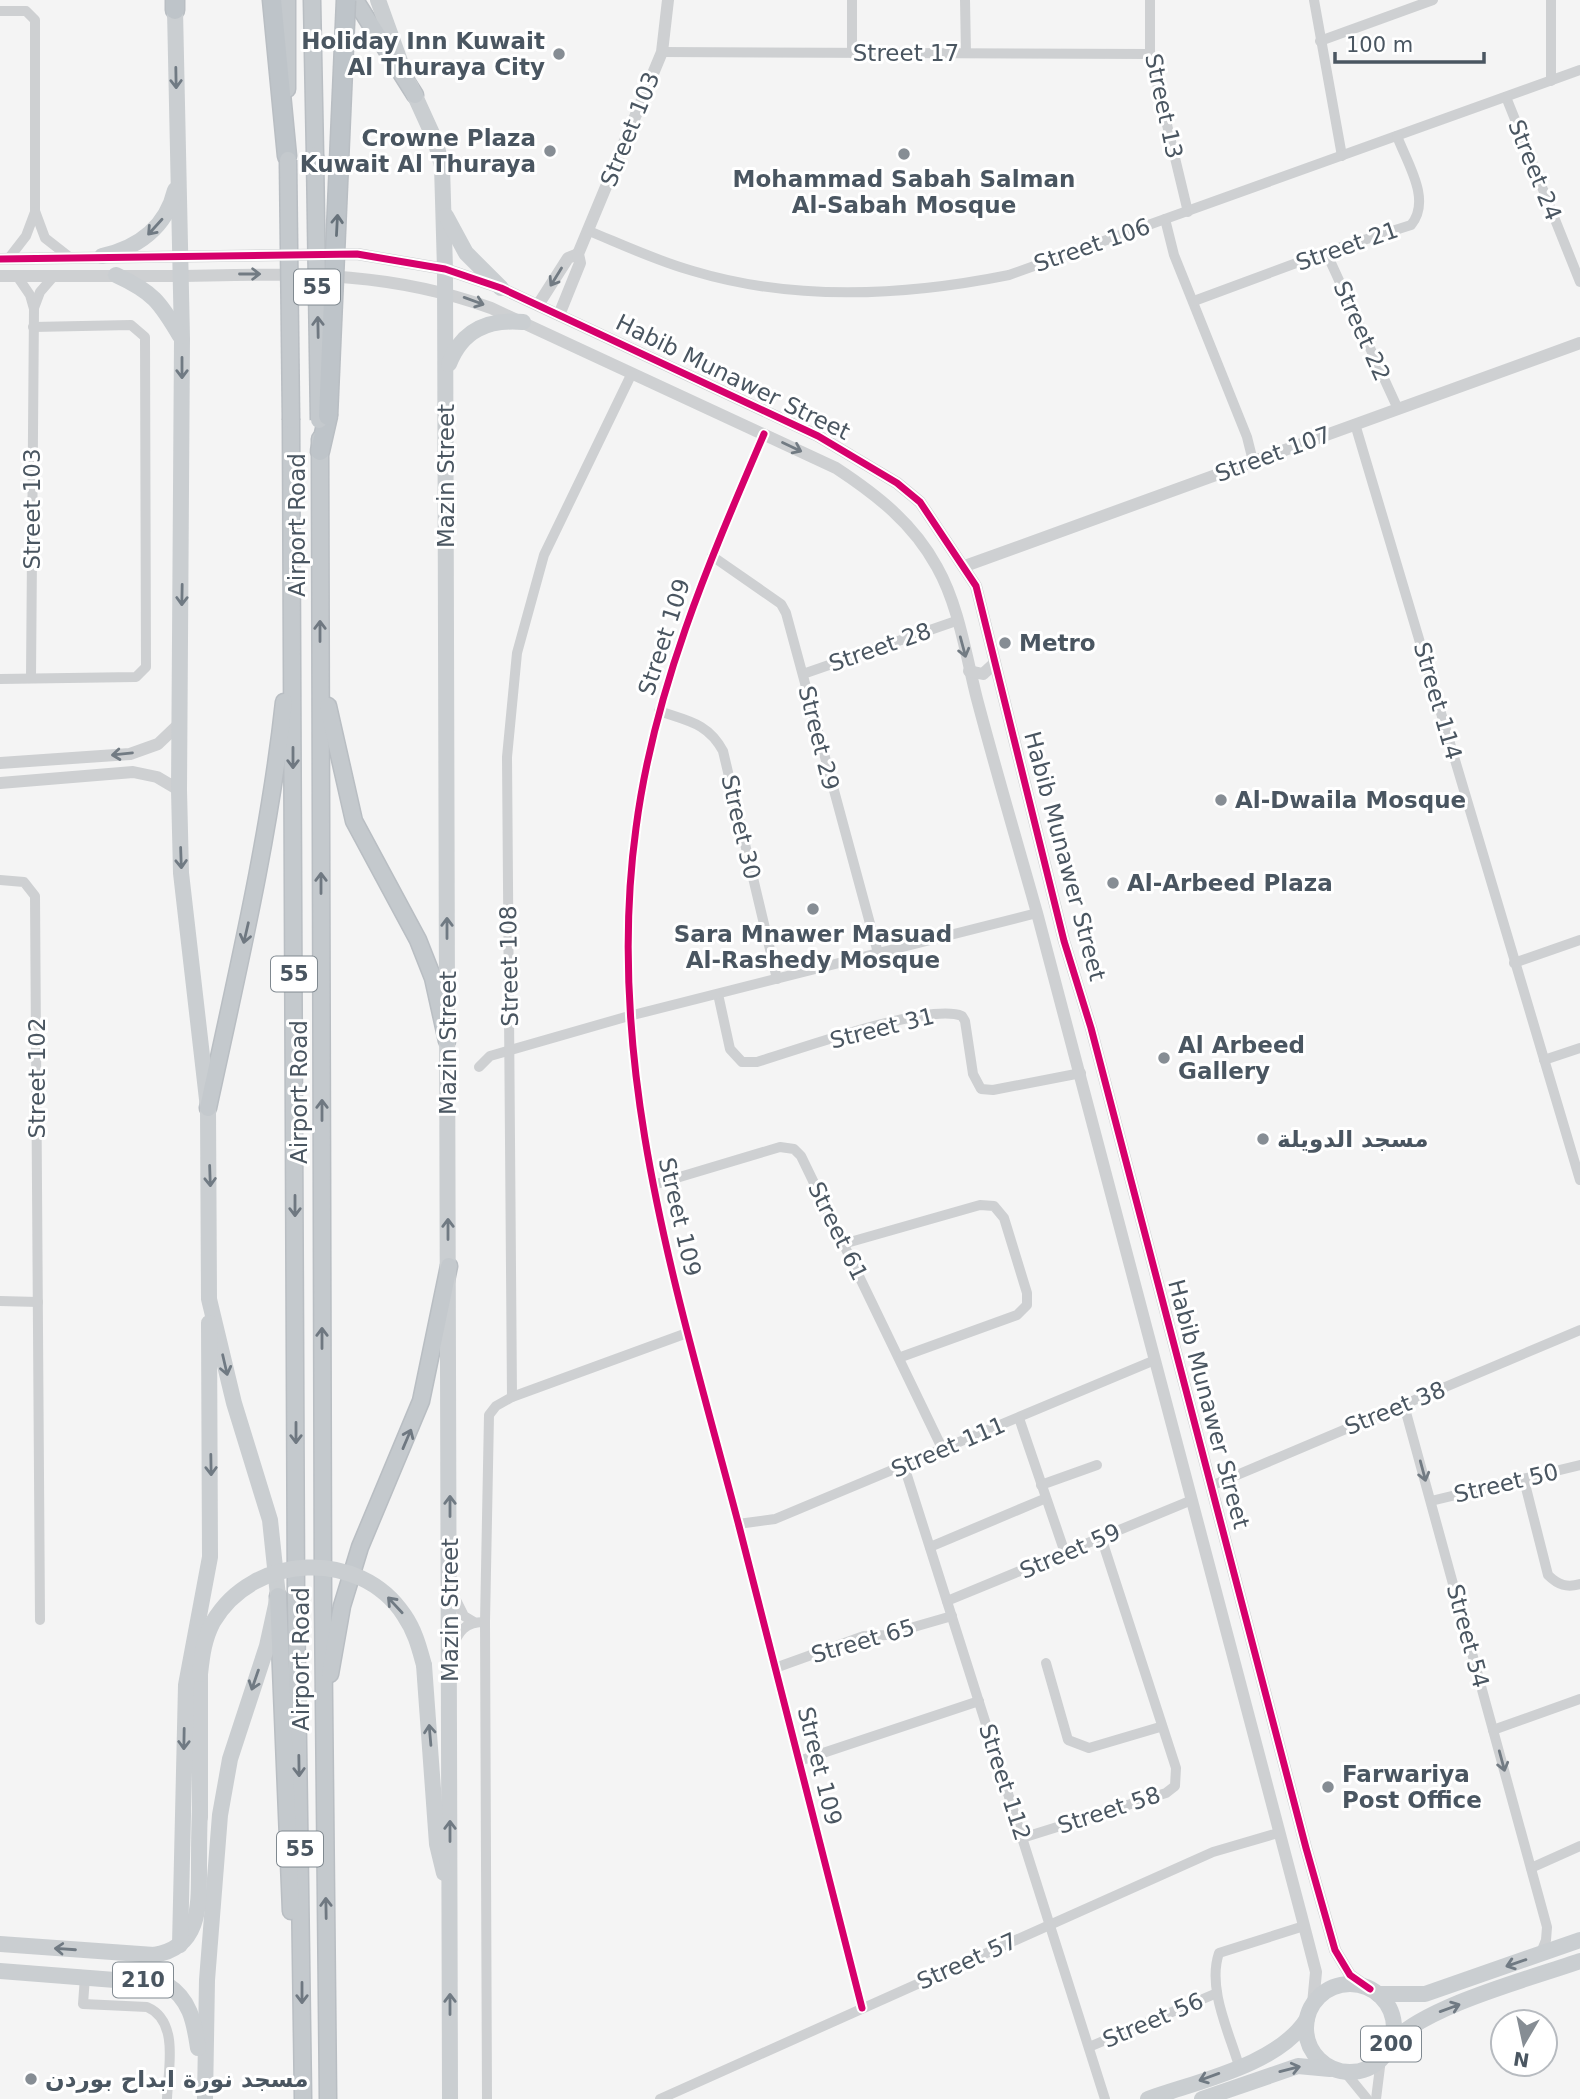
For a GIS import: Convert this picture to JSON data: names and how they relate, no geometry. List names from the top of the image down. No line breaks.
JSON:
{"streets":{"highway":["55","Airport Road"],"main road":["Mazin Street","210","200"],"street":["Street 17","Street 13","Street 103","Street 24","Street 106","Street 21","Street 22","Habib Munawer Street","Street 107","Street 109","Street 28","Street 114","Street 29","Street 30","Street 108","Street 31","Street 102","Street 61","Street 38","Street 111","Street 50","Street 59","Street 54","Street 65","Street 112","Street 58","Street 57","Street 56"]},"crossings":[["Street 17","Street 13"],["Street 17","Street 103"],["Street 13","Street 106"],["Street 103","Street 106"],["Street 103","Habib Munawer Street"],["Street 24","Street 106"],["Street 106","Street 21"],["Street 21","Street 22"],["Street 22","Street 107"],["Habib Munawer Street","Street 107"],["Habib Munawer Street","Mazin Street"],["Habib Munawer Street","Street 109"],["Habib Munawer Street","Street 28"],["Habib Munawer Street","Street 108"],["Habib Munawer Street","Street 31"],["Habib Munawer Street","Street 38"],["Habib Munawer Street","Street 111"],["Habib Munawer Street","Street 59"],["Habib Munawer Street","Street 57"],["Habib Munawer Street","Street 56"],["Habib Munawer Street","200"],["Street 107","Street 114"],["Street 109","Street 29"],["Street 109","Street 30"],["Street 109","Street 61"],["Street 109","Street 111"],["Street 109","Street 65"],["Street 109","Street 57"],["Street 28","Street 29"],["Street 61","Street 111"],["Street 38","Street 54"],["Street 111","Street 112"],["Street 50","Street 54"],["Street 59","Street 112"],["Street 59","Street 58"],["Street 54","200"],["Street 65","Street 112"],["Street 112","Street 58"],["Street 112","Street 57"],["Street 112","Street 56"],["Street 56","200"]],"one_way":["Mazin Street","Street 54"],"places":["Holiday Inn Kuwait Al Thuraya City","Crowne Plaza Kuwait Al Thuraya","Mohammad Sabah Salman Al-Sabah Mosque","Metro","Al-Dwaila Mosque","Al-Arbeed Plaza","Sara Mnawer Masuad Al-Rashedy Mosque","Al Arbeed Gallery","مسجد الدويلة","Farwariya Post Office","مسجد نورة ابداح بوردن"],"scale_bar":"100 m","north":"bottom"}
